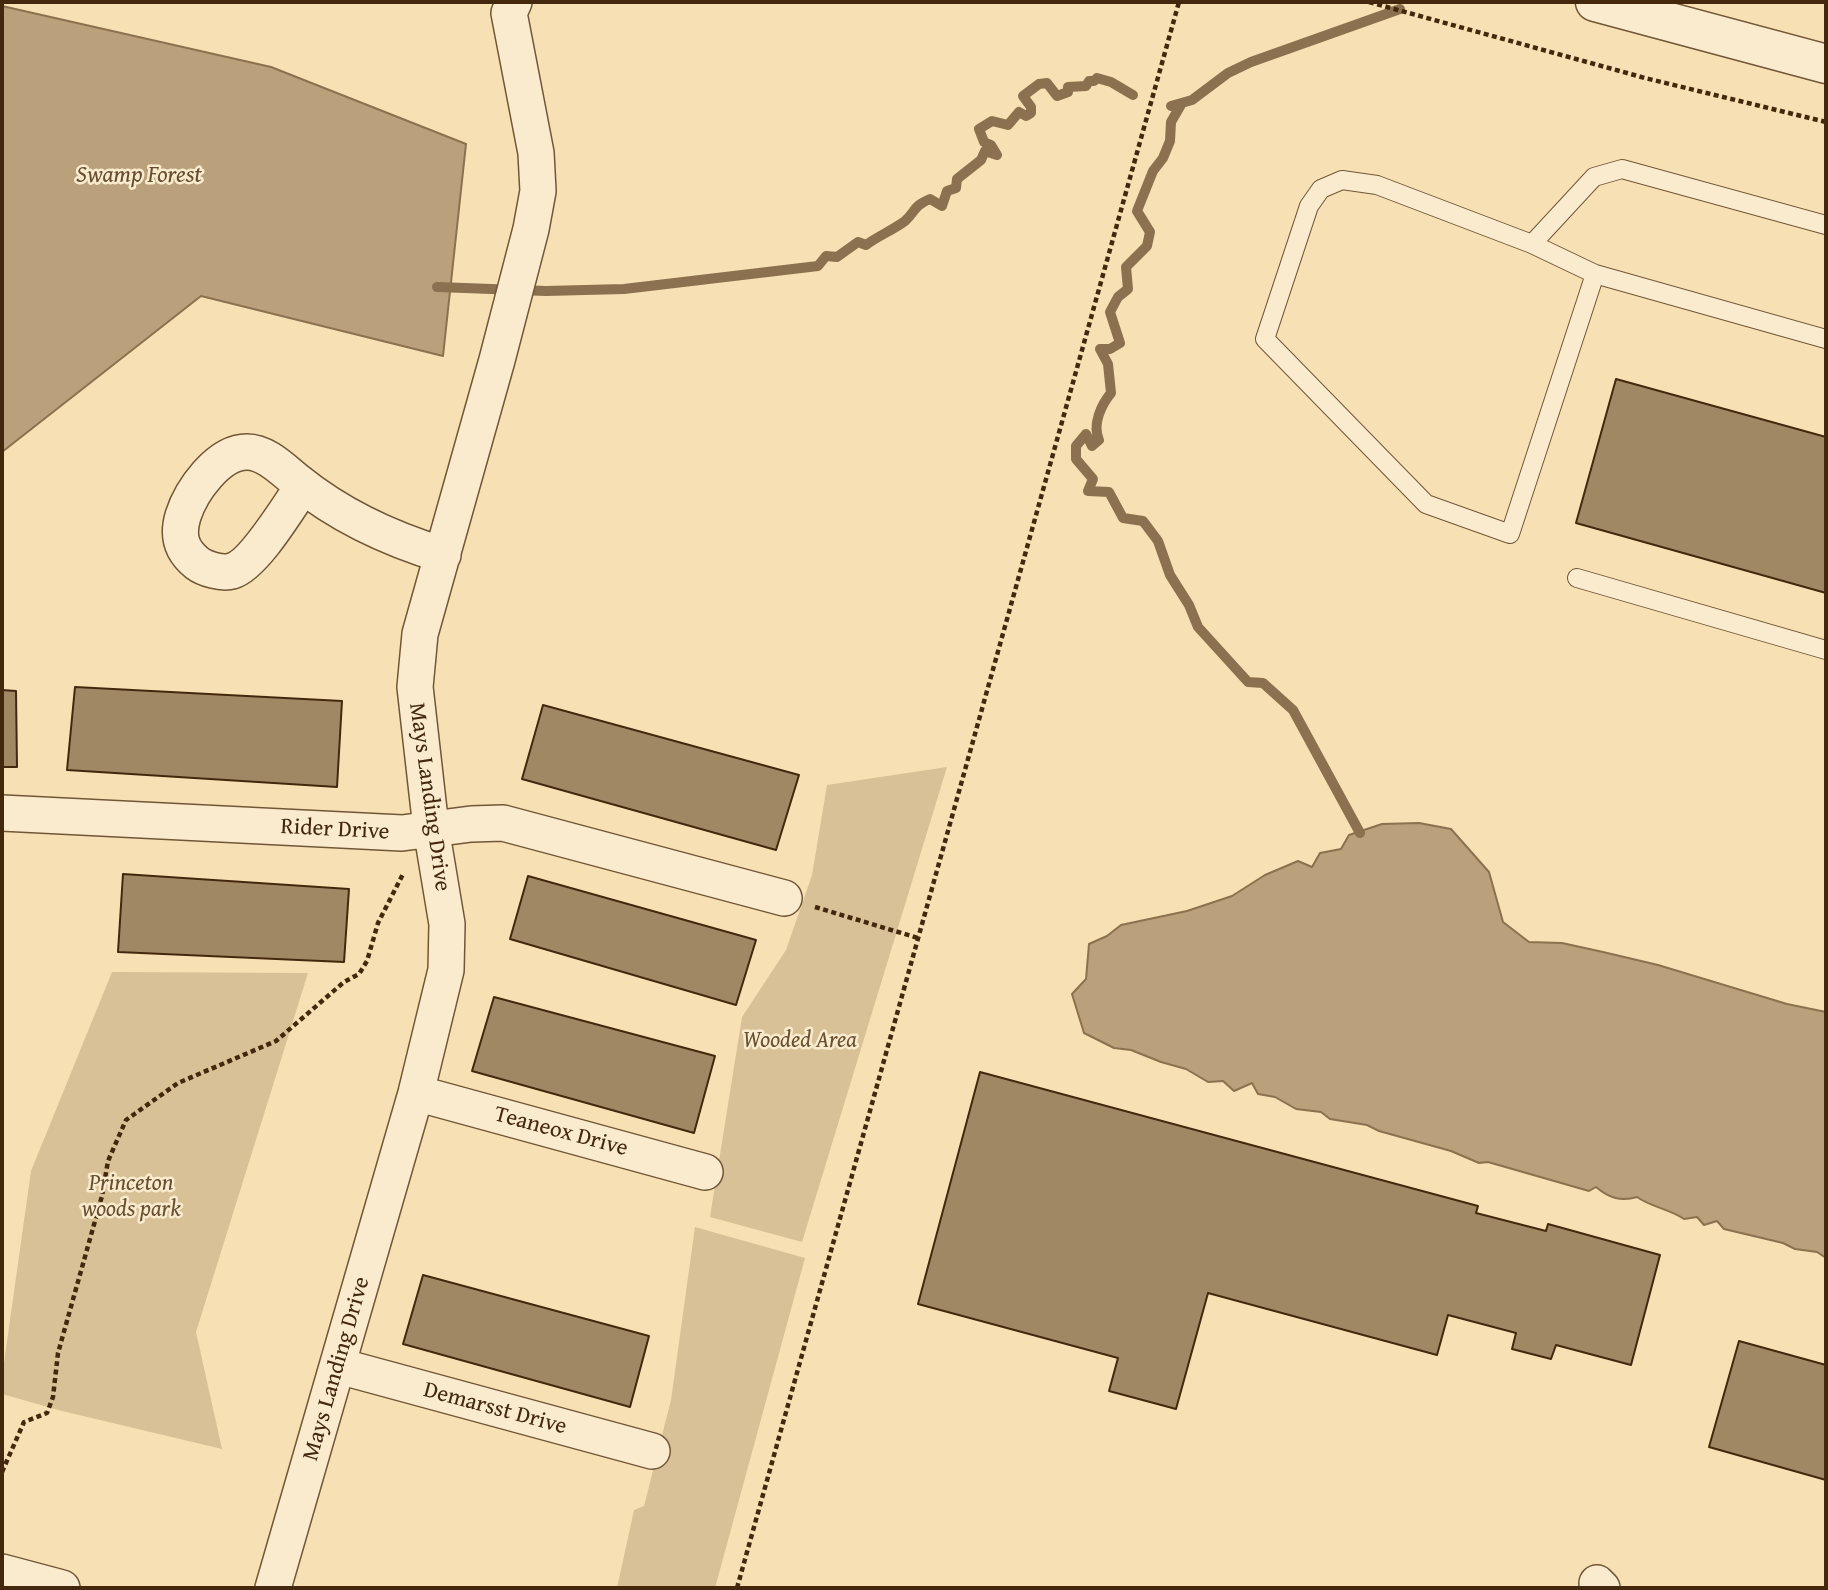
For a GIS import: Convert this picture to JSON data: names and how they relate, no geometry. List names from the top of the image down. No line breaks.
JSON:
{"streets":{"street":["Mays Landing Drive","Rider Drive","Teaneox Drive","Demarsst Drive"]},"crossings":[["Mays Landing Drive","Rider Drive"],["Mays Landing Drive","Teaneox Drive"],["Mays Landing Drive","Demarsst Drive"]],"water":["Swamp Forest"],"parks":["Wooded Area","Princeton woods park"]}
